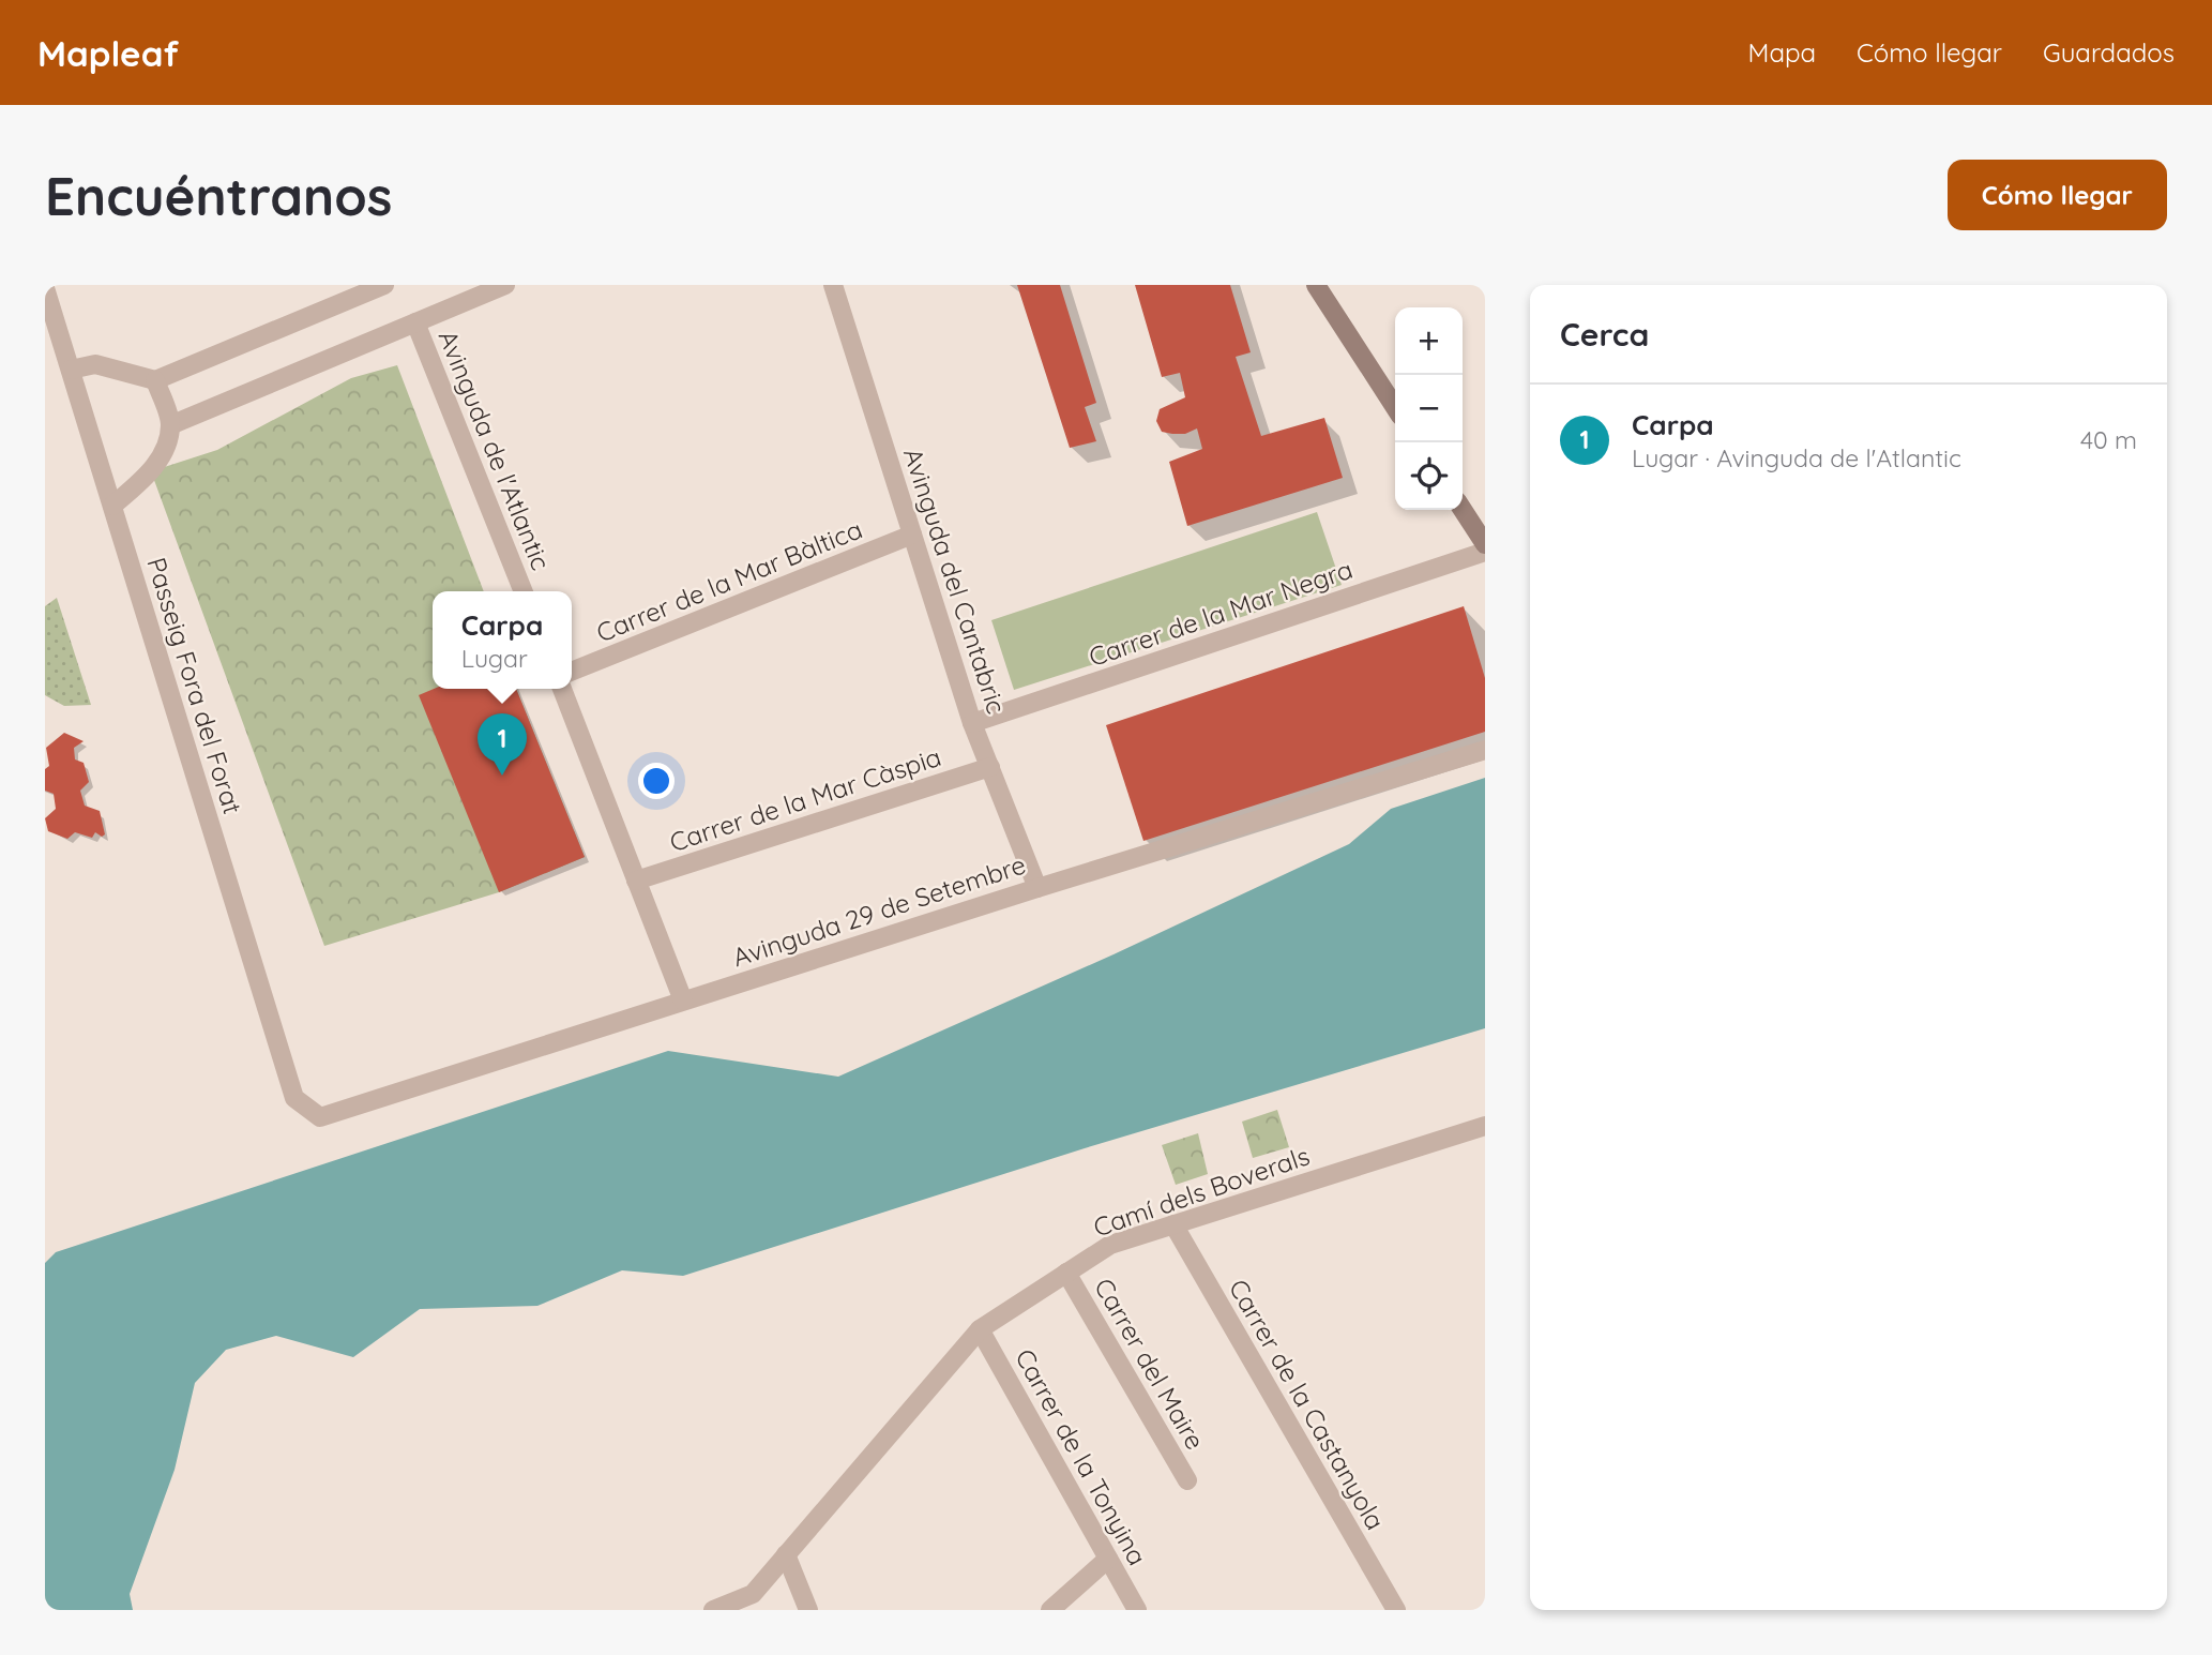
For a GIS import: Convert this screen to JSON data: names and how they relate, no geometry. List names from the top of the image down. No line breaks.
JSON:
{"streets":{"street":["Avinguda de l'Atlantic","Carrer de la Mar Bàltica","Avinguda del Cantabric","Carrer de la Mar Negra","Passeig Fora del Forat","Carrer de la Mar Càspia","Avinguda 29 de Setembre","Camí dels Boverals","Carrer del Maire","Carrer de la Castanyola","Carrer de la Tonyina"]},"crossings":[["Carrer de la Mar Bàltica","Avinguda del Cantabric"],["Avinguda del Cantabric","Carrer de la Mar Negra"],["Avinguda del Cantabric","Carrer de la Mar Càspia"],["Avinguda del Cantabric","Avinguda 29 de Setembre"],["Passeig Fora del Forat","Avinguda 29 de Setembre"],["Camí dels Boverals","Carrer del Maire"],["Camí dels Boverals","Carrer de la Castanyola"],["Camí dels Boverals","Carrer de la Tonyina"]],"page":{"header":"Mapleaf","nav":["Mapa","Cómo llegar","Guardados"],"buttons":"Cómo llegar","title":"Encuéntranos","heading":"Cerca","map_buttons":["+","−"],"list":[{"mark":"1","name":"Carpa","note":"Lugar · Avinguda de l'Atlantic","value":"40 m"}],"popup":["Carpa","Lugar"],"pins":"1"}}
